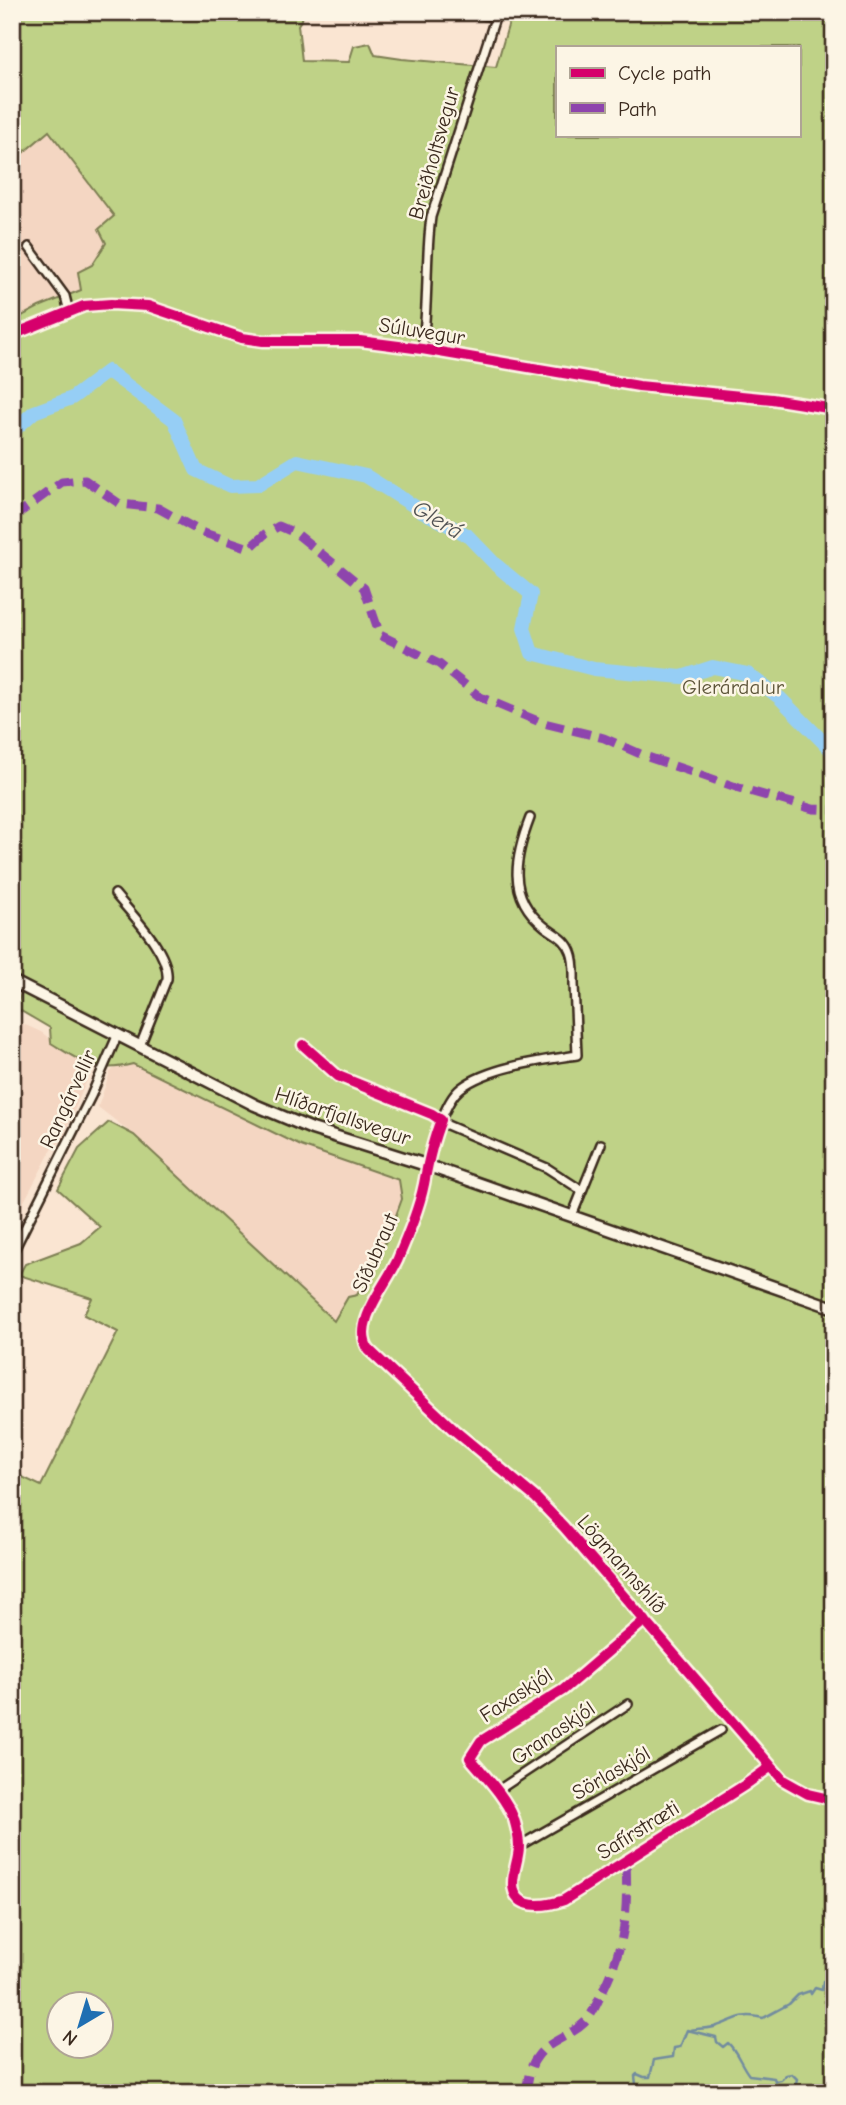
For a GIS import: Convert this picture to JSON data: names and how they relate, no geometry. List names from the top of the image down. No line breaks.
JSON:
{"streets":{"main road":["Hlíðarfjallsvegur"],"street":["Breiðholtsvegur","Súluvegur","Rangárvellir","Síðubraut","Lögmannshlíð","Faxaskjól","Granaskjól","Sörlaskjól","Safírstræti"]},"crossings":[["Breiðholtsvegur","Súluvegur"],["Rangárvellir","Hlíðarfjallsvegur"],["Hlíðarfjallsvegur","Síðubraut"],["Síðubraut","Lögmannshlíð"],["Lögmannshlíð","Faxaskjól"],["Lögmannshlíð","Safírstræti"],["Faxaskjól","Granaskjól"],["Faxaskjól","Sörlaskjól"],["Faxaskjól","Safírstræti"]],"water":["Glerá"],"parks":["Glerárdalur"],"legend":["Cycle path","Path"],"north":"bottom left"}
